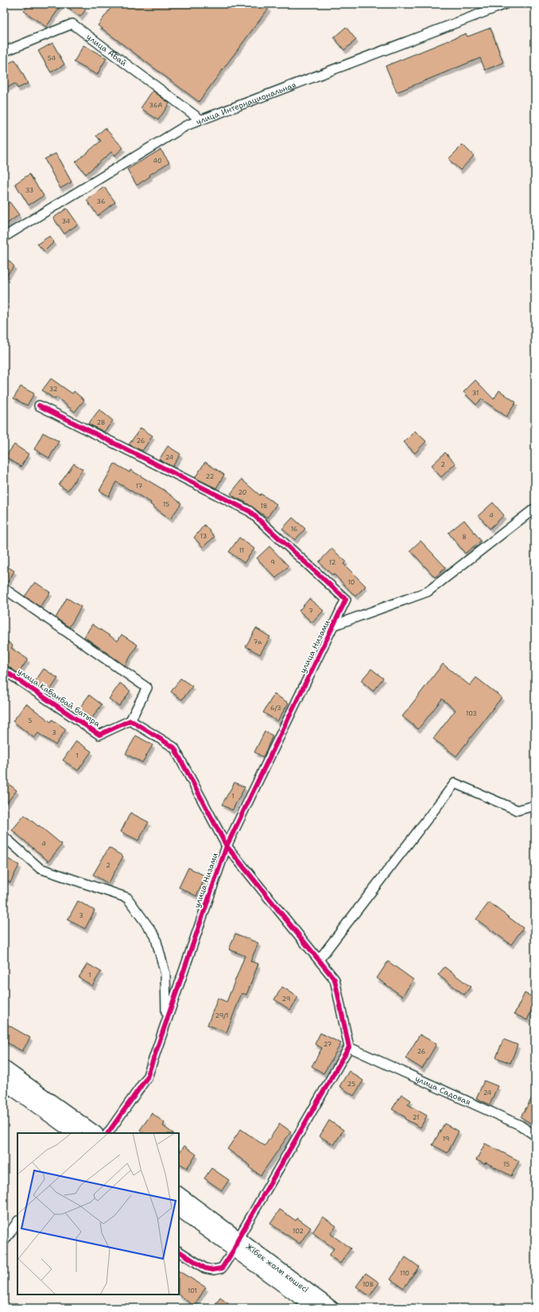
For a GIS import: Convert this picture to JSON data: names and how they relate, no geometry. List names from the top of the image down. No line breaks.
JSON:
{"streets":{"main road":["Жібек жолы көшесі"],"street":["улица Абай","улица Интернациональная","улица Низами","улица Кабанбай батыра","улица Садовая"]},"crossings":[["улица Абай","улица Интернациональная"]],"house_numbers":["54","36А","40","33","36","34","32","31","28","26","24","2","22","17","20","15","18","4","16","13","8","11","9","12","10","7","7а","6/3","103","5","3","1","1","4","2","3","1","29","29/1","27","26","25","24","21","19","15","102","110","108","101"]}
